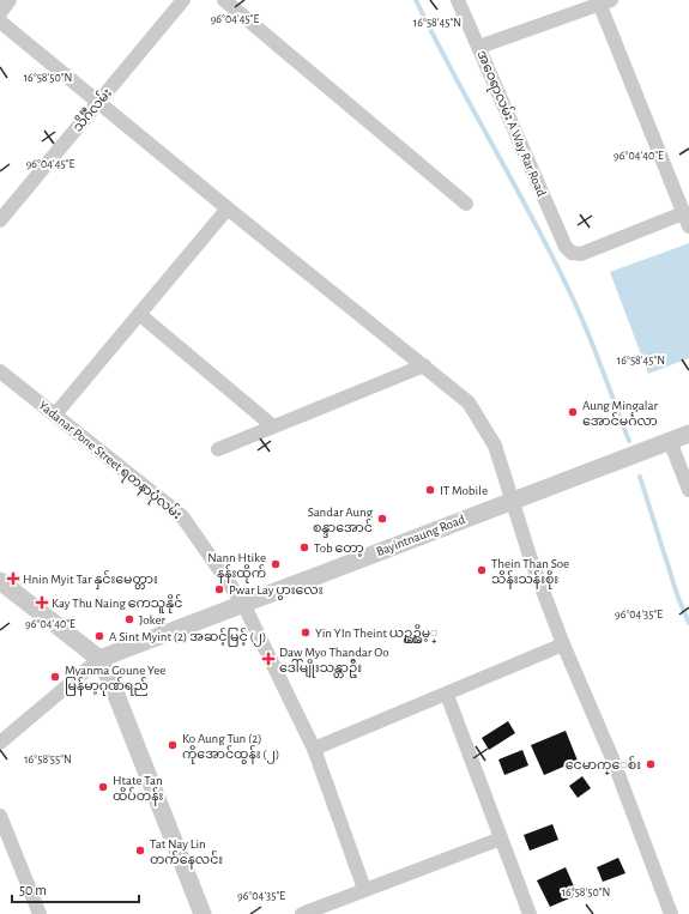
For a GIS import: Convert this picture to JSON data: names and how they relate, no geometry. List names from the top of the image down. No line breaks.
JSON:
{"streets":{"street":["သိင်္ဂီလမ်း","အဝေရာလမ်း A Way Rar Road","Yadanar Pone Street ရတနာပုံလမ်း","Bayintnaung Road"]},"crossings":[["Yadanar Pone Street ရတနာပုံလမ်း","Bayintnaung Road"]],"places":{"other":["Aung Mingalar အောင်မင်္ဂလာ","IT Mobile","Sandar Aung စန္ဒာအောင်","Tob တော့","Nann Htike နန်းထိုက်","Thein Than Soe သိန်းသန်းစိုး","Pwar Lay ပွားလေး","Joker","Yin YIn Theint ယဥ္ယဥ္သိမ့္","A Sint Myint (2) အဆင့်မြင့် (၂)","Myanma Goune Yee မြန်မာ့ဂုဏ်ရည်","Ko Aung Tun (2) ကိုအောင်ထွန်း (၂)","ငေမာက္ေစ်း","Htate Tan ထိပ်တန်း","Tat Nay Lin တက်နေလင်း"],"health":["Hnin Myit Tar နှင်းမေတ္တား","Kay Thu Naing ကေသူနိုင်","Daw Myo Thandar Oo ဒေါ်မျိုးသန္တာဦး"]},"scale_bar":"50 m","coordinates":["96°04'45\"E","16°58'45\"N","16°58'50\"N","96°04'40\"E","96°04'35\"E","16°58'55\"N"]}
